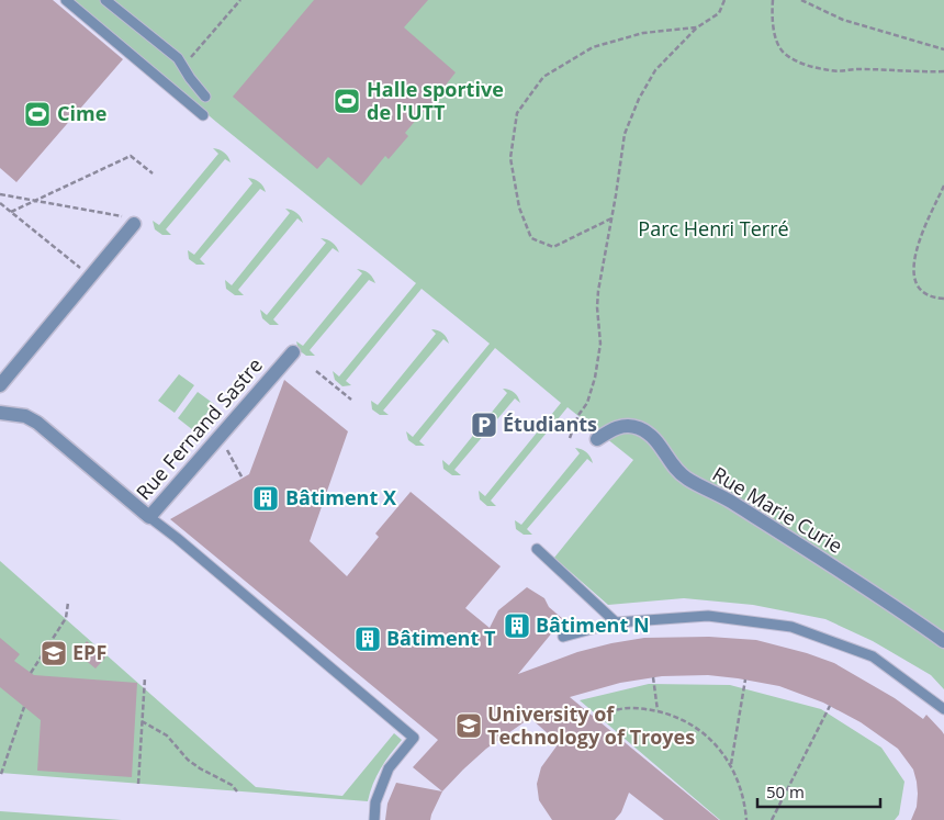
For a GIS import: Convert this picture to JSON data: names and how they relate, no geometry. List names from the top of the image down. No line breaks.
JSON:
{"streets":{"street":["Rue Fernand Sastre","Rue Marie Curie"]},"parks":["Parc Henri Terré"],"places":{"sports":["Halle sportive de l'UTT","Cime"],"parking":["Étudiants"],"building":["Bâtiment X","Bâtiment N","Bâtiment T"],"school or university":["EPF","University of Technology of Troyes"]},"scale_bar":"50 m"}
